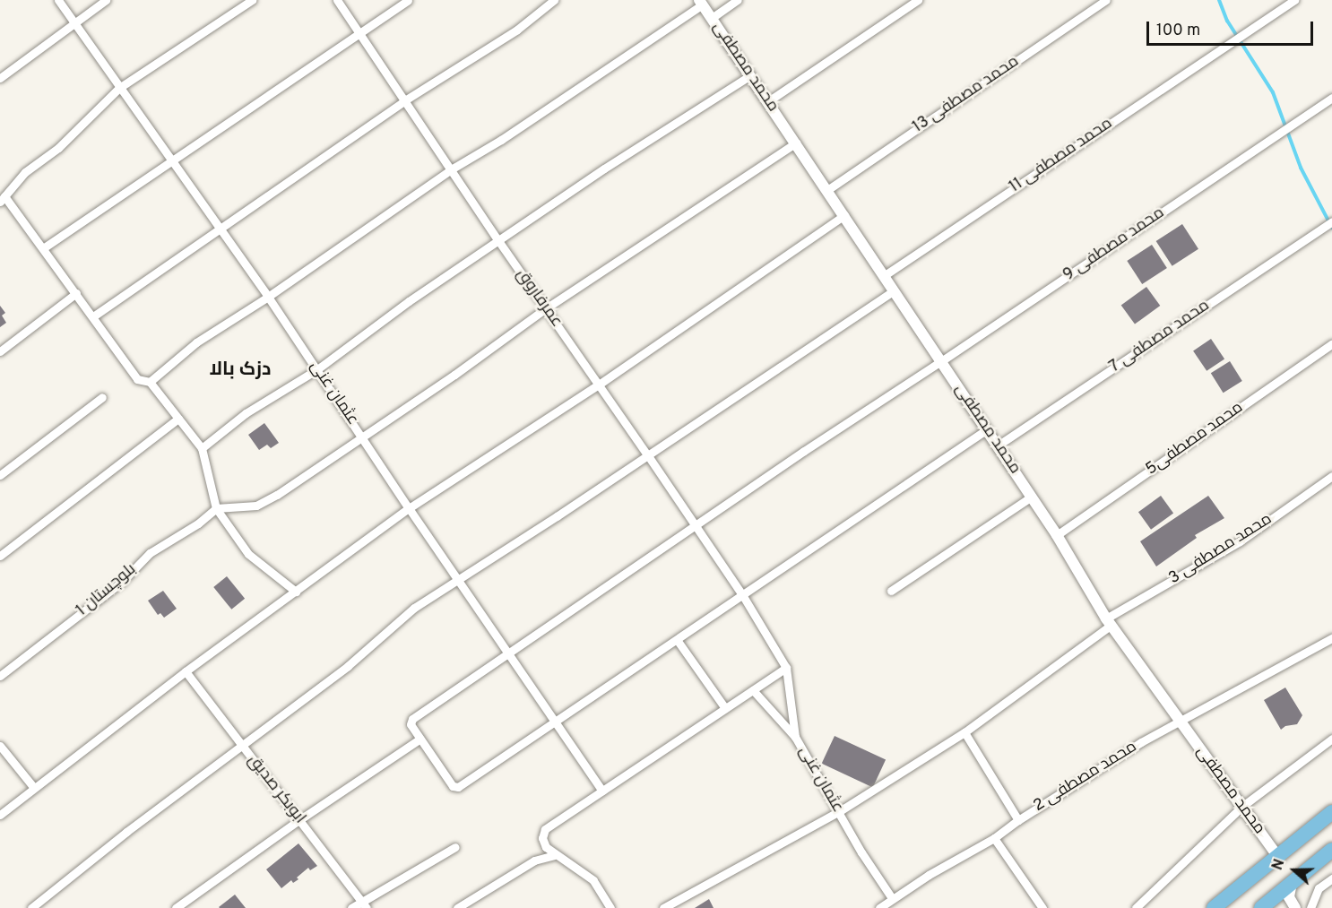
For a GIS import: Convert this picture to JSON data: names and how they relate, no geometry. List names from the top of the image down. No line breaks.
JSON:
{"streets":{"street":["محمد مصطفی","محمد مصطفی 13","محمد مصطفی 11","محمد مصطفی 9","عمرفاروق","محمد مصطفی 7","عثمان غنی","محمد مصطفی5","محمد مصطفی 3","بلوچستان 1","محمد مصطفی 2","ابوبکر صدیق"]},"crossings":[["محمد مصطفی","محمد مصطفی 13"],["محمد مصطفی","محمد مصطفی 11"],["محمد مصطفی","محمد مصطفی 9"],["محمد مصطفی","محمد مصطفی 7"],["محمد مصطفی","محمد مصطفی5"],["محمد مصطفی","محمد مصطفی 3"],["محمد مصطفی","محمد مصطفی 2"],["محمد مصطفی 9","عمرفاروق"],["محمد مصطفی 9","عثمان غنی"],["عمرفاروق","عثمان غنی"],["عثمان غنی","محمد مصطفی 3"],["عثمان غنی","محمد مصطفی 2"]],"districts":["دزک بالا"],"scale_bar":"100 m","north":"left"}
